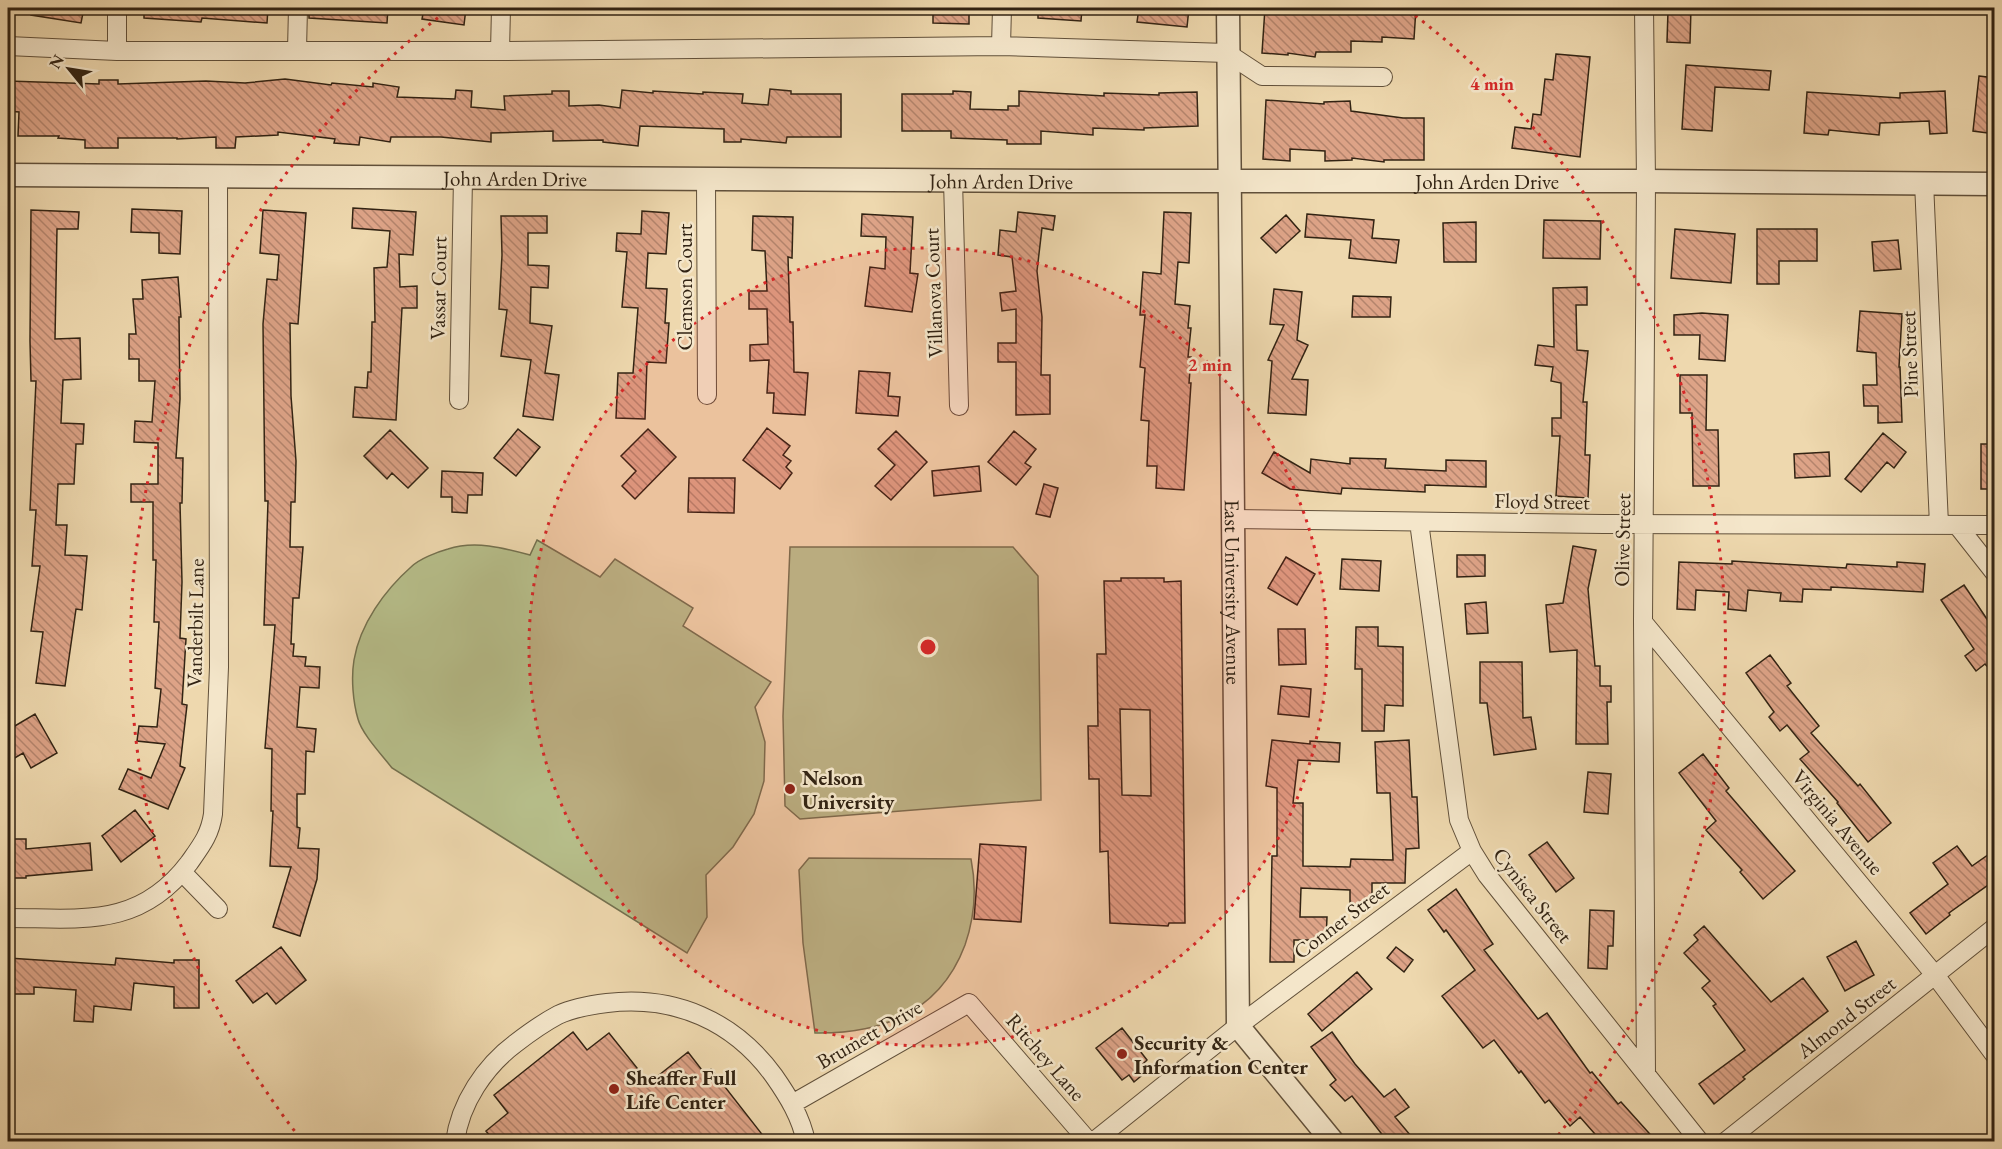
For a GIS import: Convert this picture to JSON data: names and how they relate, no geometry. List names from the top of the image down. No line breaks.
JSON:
{"streets":{"street":["John Arden Drive","Clemson Court","Vassar Court","Villanova Court","Pine Street","Floyd Street","Olive Street","East University Avenue","Vanderbilt Lane","Virginia Avenue","Cynisca Street","Conner Street","Almond Street","Brumett Drive","Ritchey Lane"]},"crossings":[["John Arden Drive","Clemson Court"],["John Arden Drive","Vassar Court"],["John Arden Drive","Villanova Court"],["John Arden Drive","Pine Street"],["John Arden Drive","Olive Street"],["John Arden Drive","East University Avenue"],["John Arden Drive","Vanderbilt Lane"],["Pine Street","Floyd Street"],["Floyd Street","Olive Street"],["Floyd Street","East University Avenue"],["Floyd Street","Cynisca Street"],["Olive Street","Virginia Avenue"],["Olive Street","Cynisca Street"],["East University Avenue","Conner Street"],["Virginia Avenue","Almond Street"],["Cynisca Street","Conner Street"],["Conner Street","Ritchey Lane"],["Brumett Drive","Ritchey Lane"]],"places":["Nelson University","Security & Information Center","Sheaffer Full Life Center"],"north":"top left","rings":["4 min","2 min"]}
